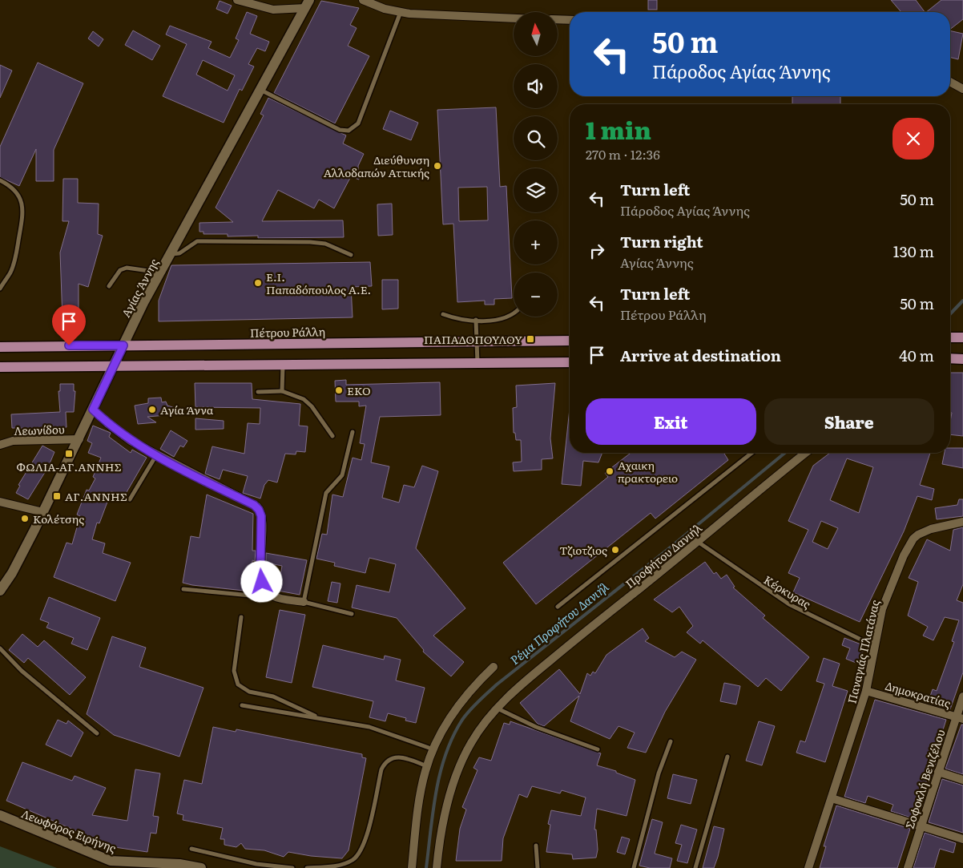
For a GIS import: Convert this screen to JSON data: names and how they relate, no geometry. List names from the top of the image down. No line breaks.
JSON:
{"streets":{"main road":["Πέτρου Ράλλη"],"street":["Αγίας Άννης","Λεωνίδου","Προφήτου Δανιήλ","Παναγιάς Πλατάνας","Δημοκρατίας","Σοφοκλή Βενιζέλου","Λεωφόρος Ειρήνης"],"lane":["Κέρκυρας"]},"crossings":[["Αγίας Άννης","Πέτρου Ράλλη"],["Αγίας Άννης","Λεωνίδου"],["Προφήτου Δανιήλ","Κέρκυρας"],["Κέρκυρας","Παναγιάς Πλατάνας"],["Παναγιάς Πλατάνας","Δημοκρατίας"],["Δημοκρατίας","Σοφοκλή Βενιζέλου"]],"water":["Ρέμα Προφήτου Δανιήλ"],"places":{"other":["Διεύθυνση Αλλοδαπών Αττικής","Ε.Ι. Παπαδόπουλος Α.Ε.","EKO","Αγία Άννα","Αχαικη πρακτορειο","Κολέτσης","Τζιοτζιος"],"transit":["ΠΑΠΑΔΟΠΟΥΛΟΥ","ΦΩΛΙΑ-ΑΓ.ΑΝΝΗΣ","ΑΓ.ΑΝΝΗΣ"]},"north":"top","page":{"map_buttons":["+","−"],"turn":["50 m","Πάροδος Αγίας Άννης"],"heading":["1 min","270 m · 12:36"],"list":[{"name":"Turn left","note":"Πάροδος Αγίας Άννης","value":"50 m"},{"name":"Turn right","note":"Αγίας Άννης","value":"130 m"},{"name":"Turn left","note":"Πέτρου Ράλλη","value":"50 m"},{"name":"Arrive at destination","value":"40 m"}],"buttons":["Exit","Share"]}}
